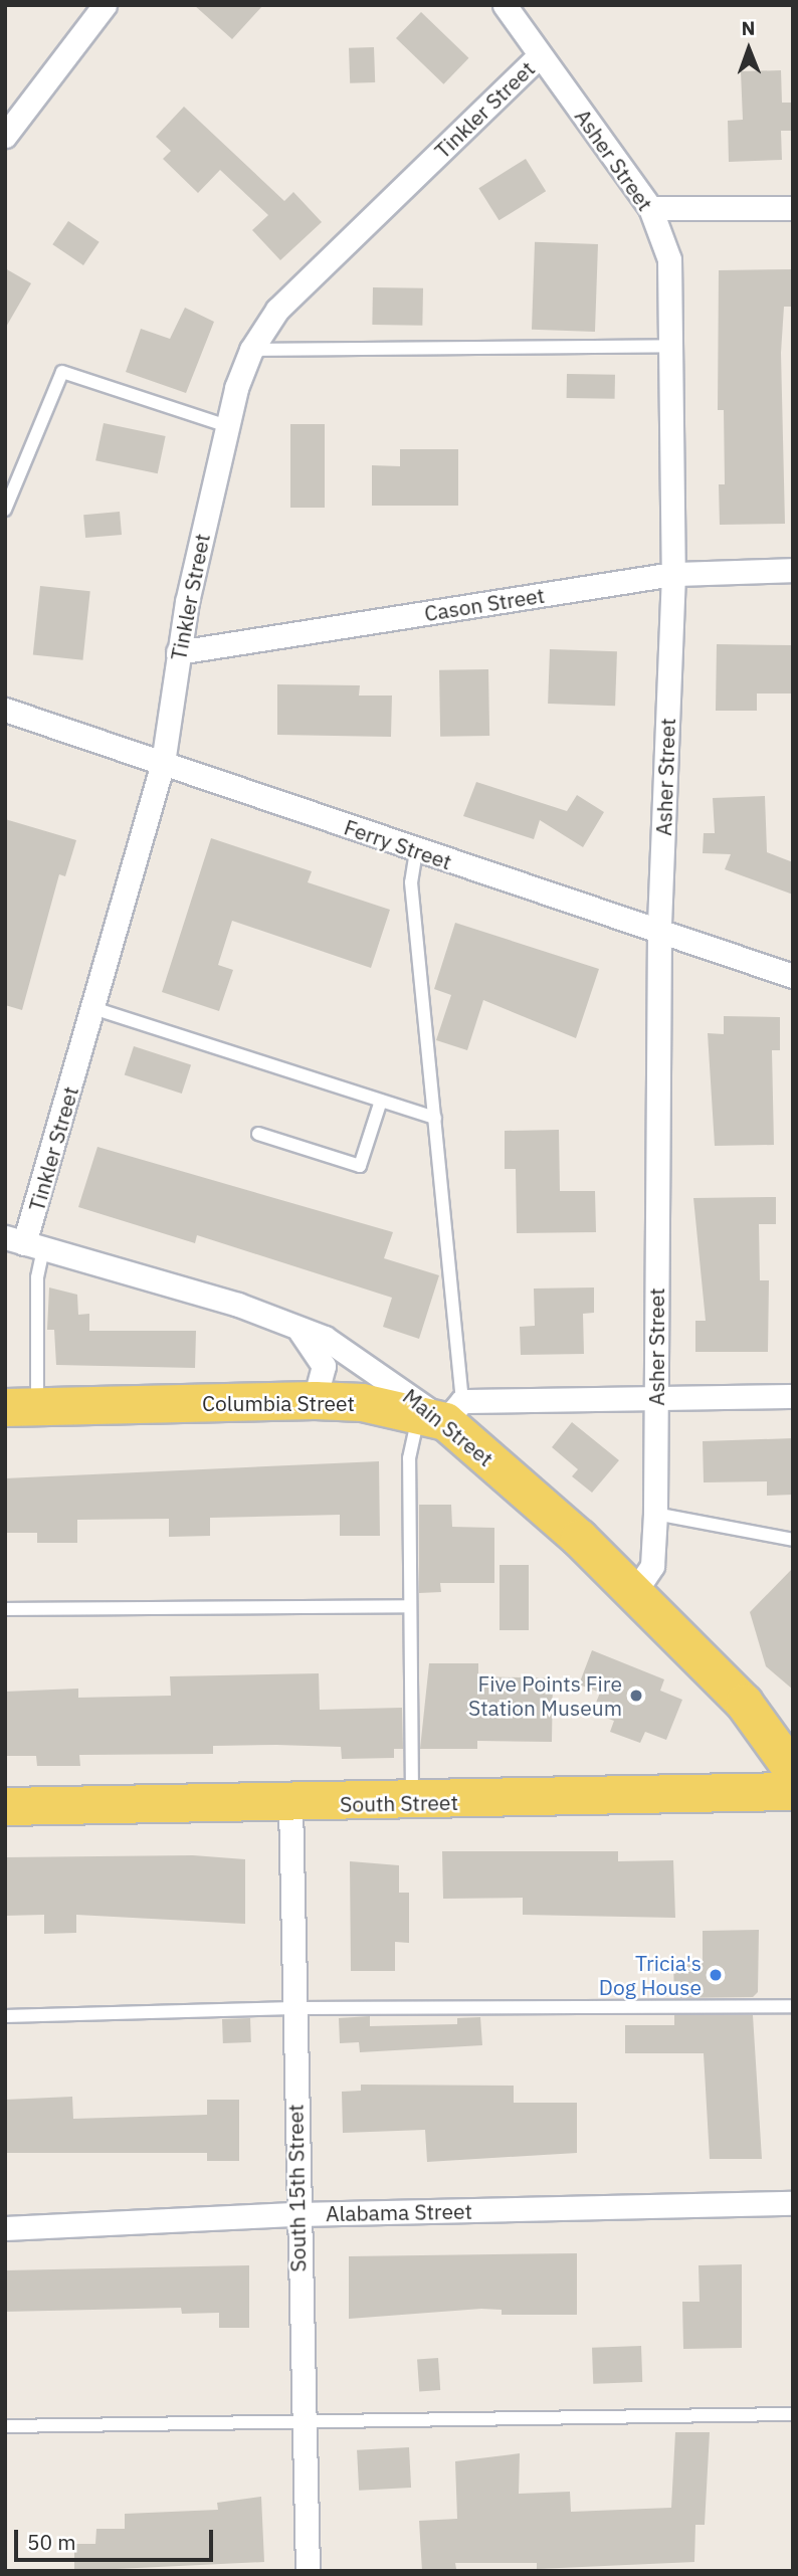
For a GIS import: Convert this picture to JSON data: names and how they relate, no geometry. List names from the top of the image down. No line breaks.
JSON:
{"streets":{"main road":["Columbia Street","Main Street","South Street"],"street":["Tinkler Street","Asher Street","Cason Street","Ferry Street","South 15th Street","Alabama Street"]},"crossings":[["Tinkler Street","Asher Street"],["Tinkler Street","Cason Street"],["Tinkler Street","Ferry Street"],["Tinkler Street","Main Street"],["Asher Street","Cason Street"],["Asher Street","Ferry Street"],["Asher Street","Columbia Street"],["Asher Street","Main Street"],["Columbia Street","Main Street"],["South Street","South 15th Street"],["South 15th Street","Alabama Street"]],"places":["Five Points Fire Station Museum","Tricia's Dog House"],"scale_bar":"50 m","north":"top"}
